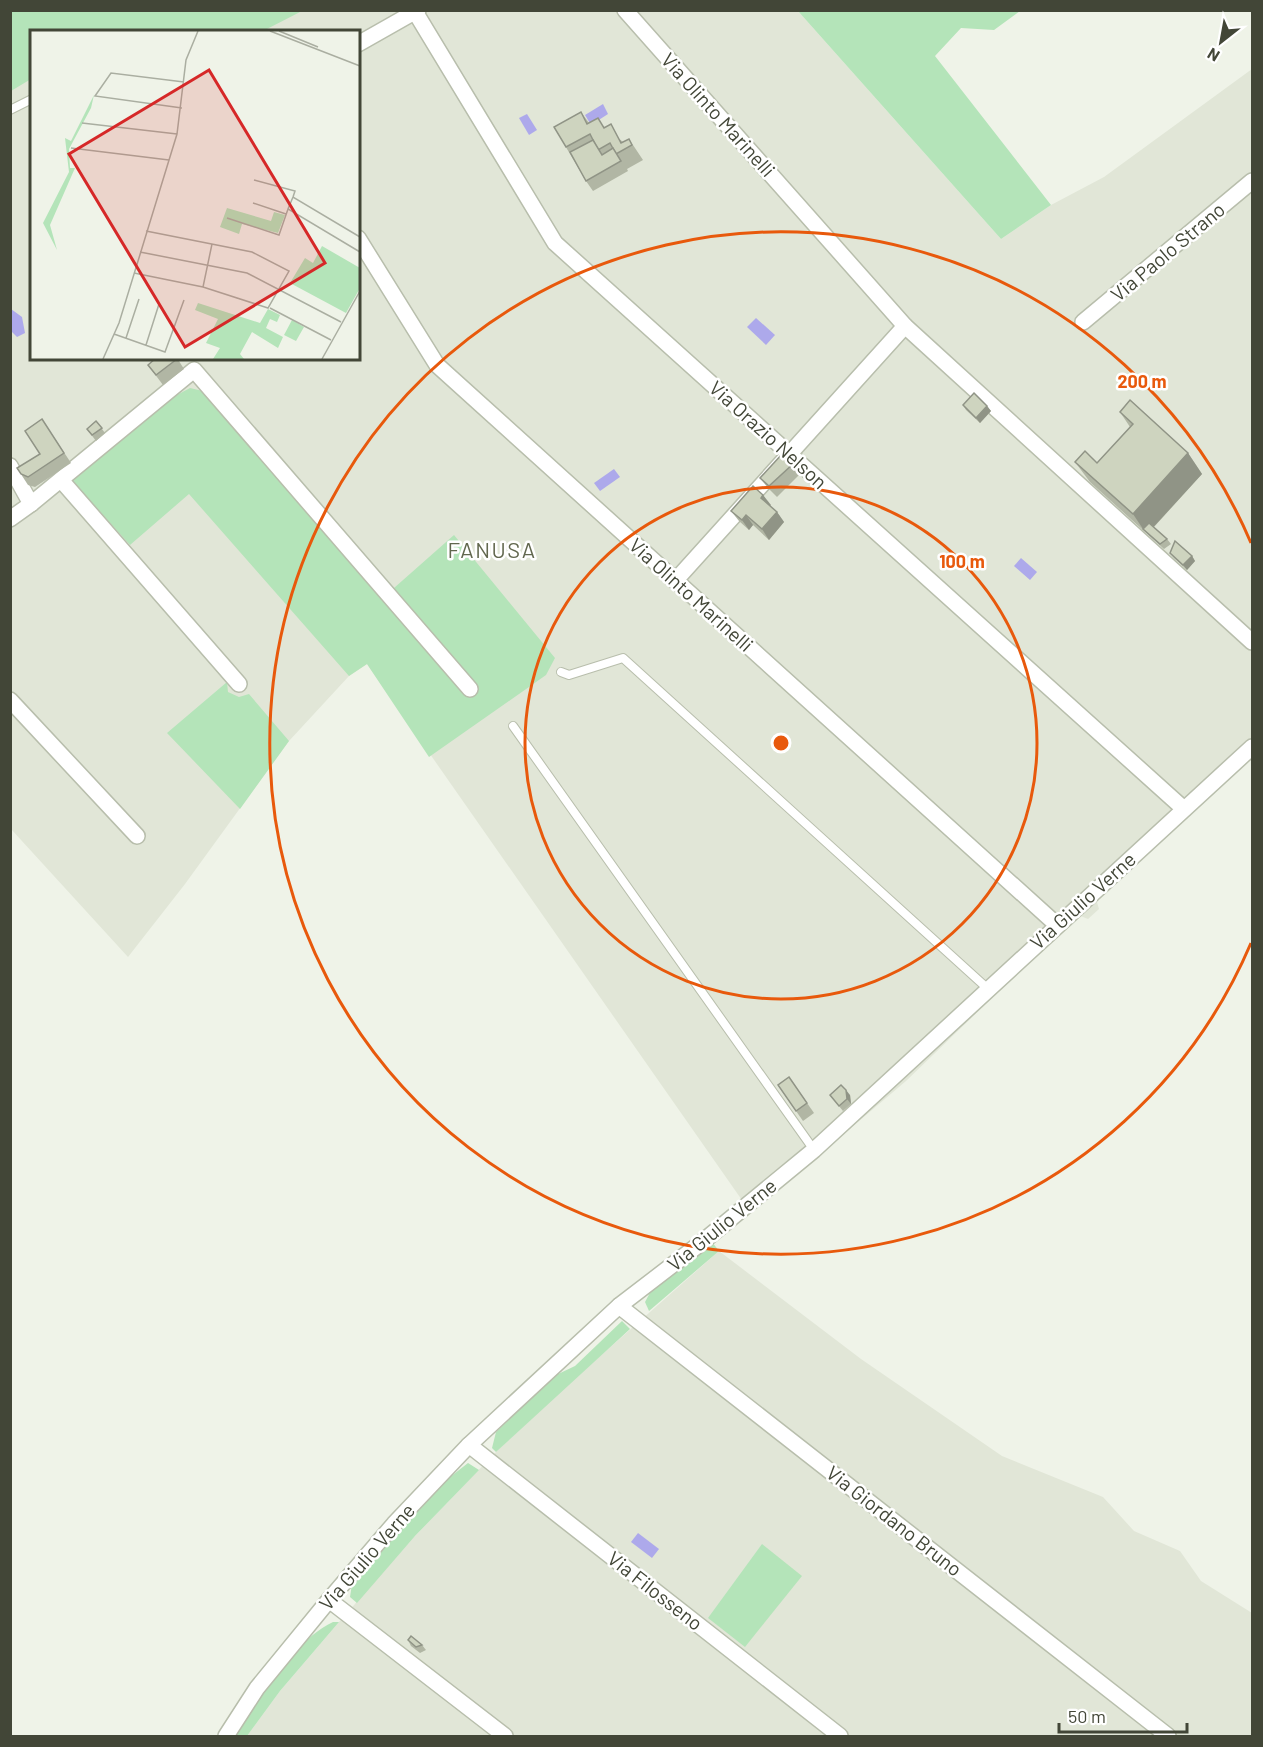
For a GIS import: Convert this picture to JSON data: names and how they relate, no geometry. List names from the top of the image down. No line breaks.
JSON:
{"streets":{"street":["Via Olinto Marinelli","Via Paolo Strano","Via Orazio Nelson","Via Giulio Verne","Via Giordano Bruno","Via Filosseno"]},"crossings":[["Via Olinto Marinelli","Via Giulio Verne"],["Via Orazio Nelson","Via Giulio Verne"],["Via Giulio Verne","Via Giordano Bruno"],["Via Giulio Verne","Via Filosseno"]],"districts":["FANUSA"],"scale_bar":"50 m","north":"bottom left","rings":["200 m","100 m"]}
